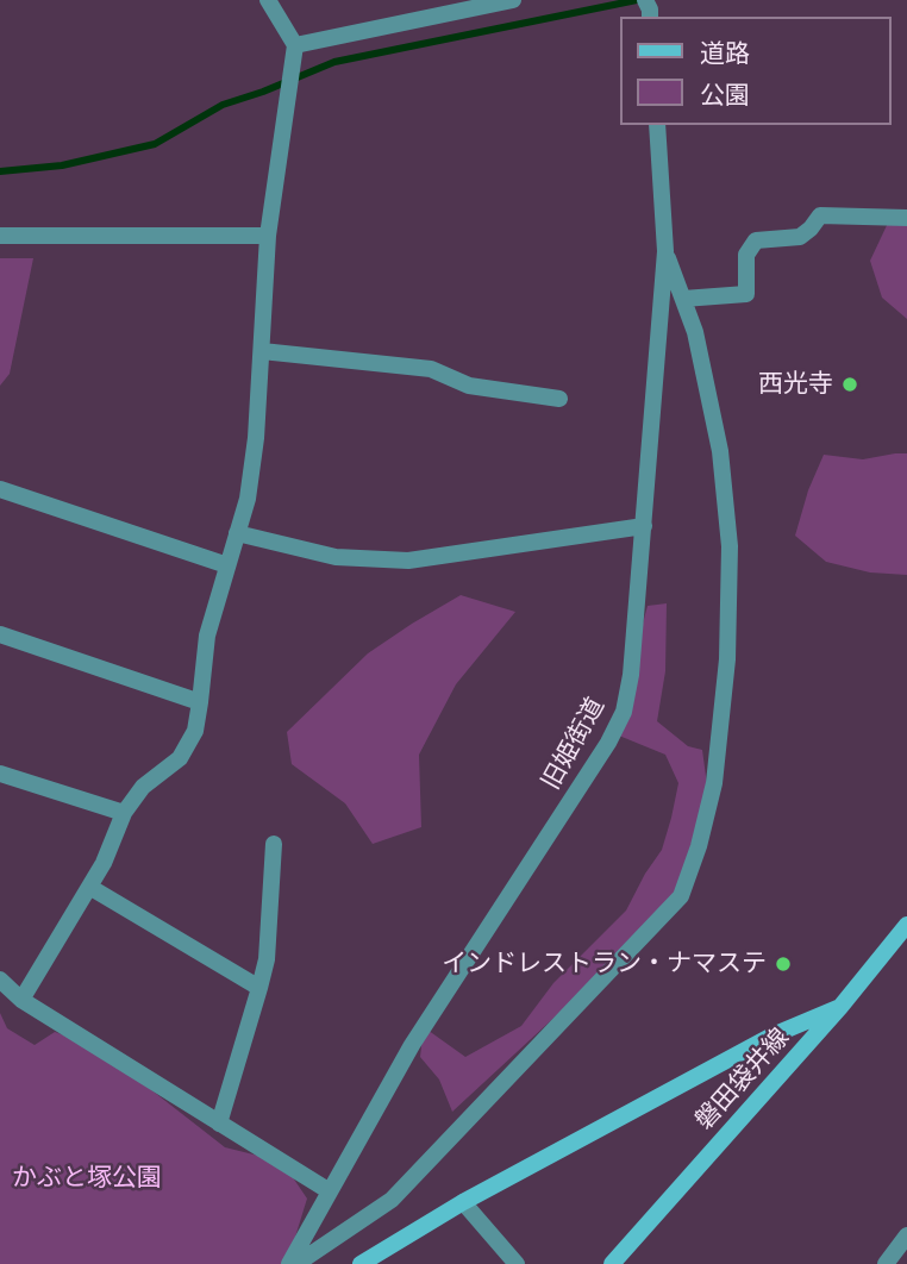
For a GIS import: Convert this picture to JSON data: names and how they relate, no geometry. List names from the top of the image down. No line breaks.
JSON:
{"streets":{"street":["旧姫街道","磐田袋井線"]},"parks":["かぶと塚公園"],"places":["西光寺","インドレストラン・ナマステ"],"legend":["道路","公園"]}
